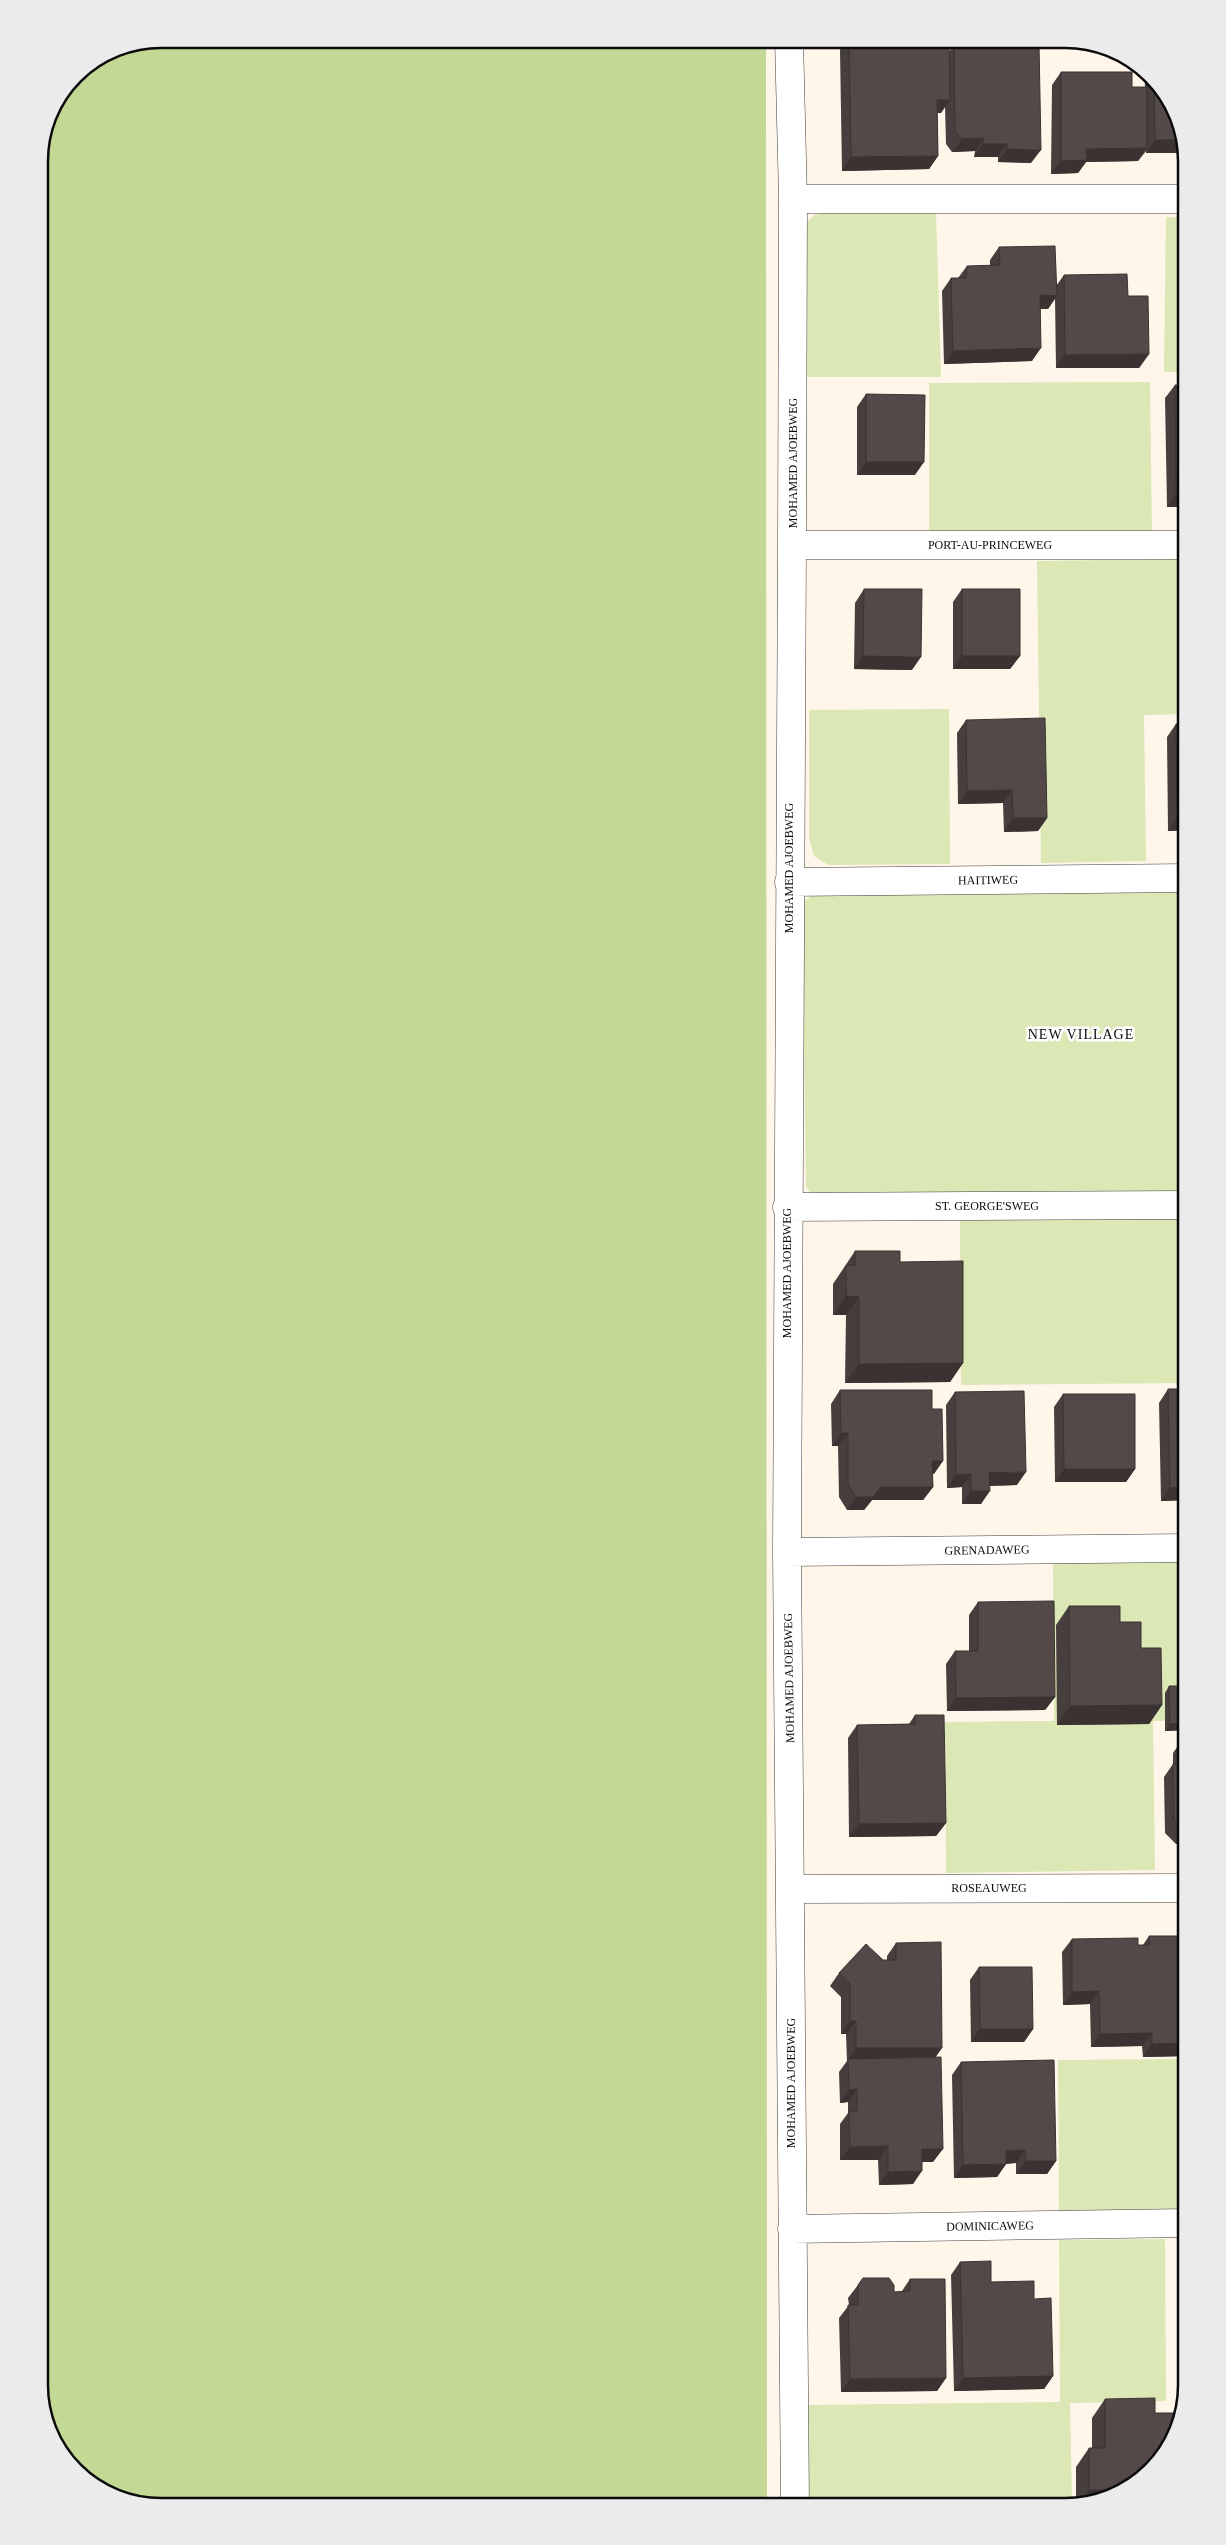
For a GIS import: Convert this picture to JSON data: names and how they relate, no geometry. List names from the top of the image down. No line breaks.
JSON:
{"streets":{"street":["MOHAMED AJOEBWEG","PORT-AU-PRINCEWEG","HAITIWEG","ST. GEORGE'SWEG","GRENADAWEG","ROSEAUWEG","DOMINICAWEG"]},"crossings":[["MOHAMED AJOEBWEG","PORT-AU-PRINCEWEG"],["MOHAMED AJOEBWEG","HAITIWEG"],["MOHAMED AJOEBWEG","ST. GEORGE'SWEG"],["MOHAMED AJOEBWEG","GRENADAWEG"],["MOHAMED AJOEBWEG","ROSEAUWEG"],["MOHAMED AJOEBWEG","DOMINICAWEG"]],"districts":["NEW VILLAGE"]}
